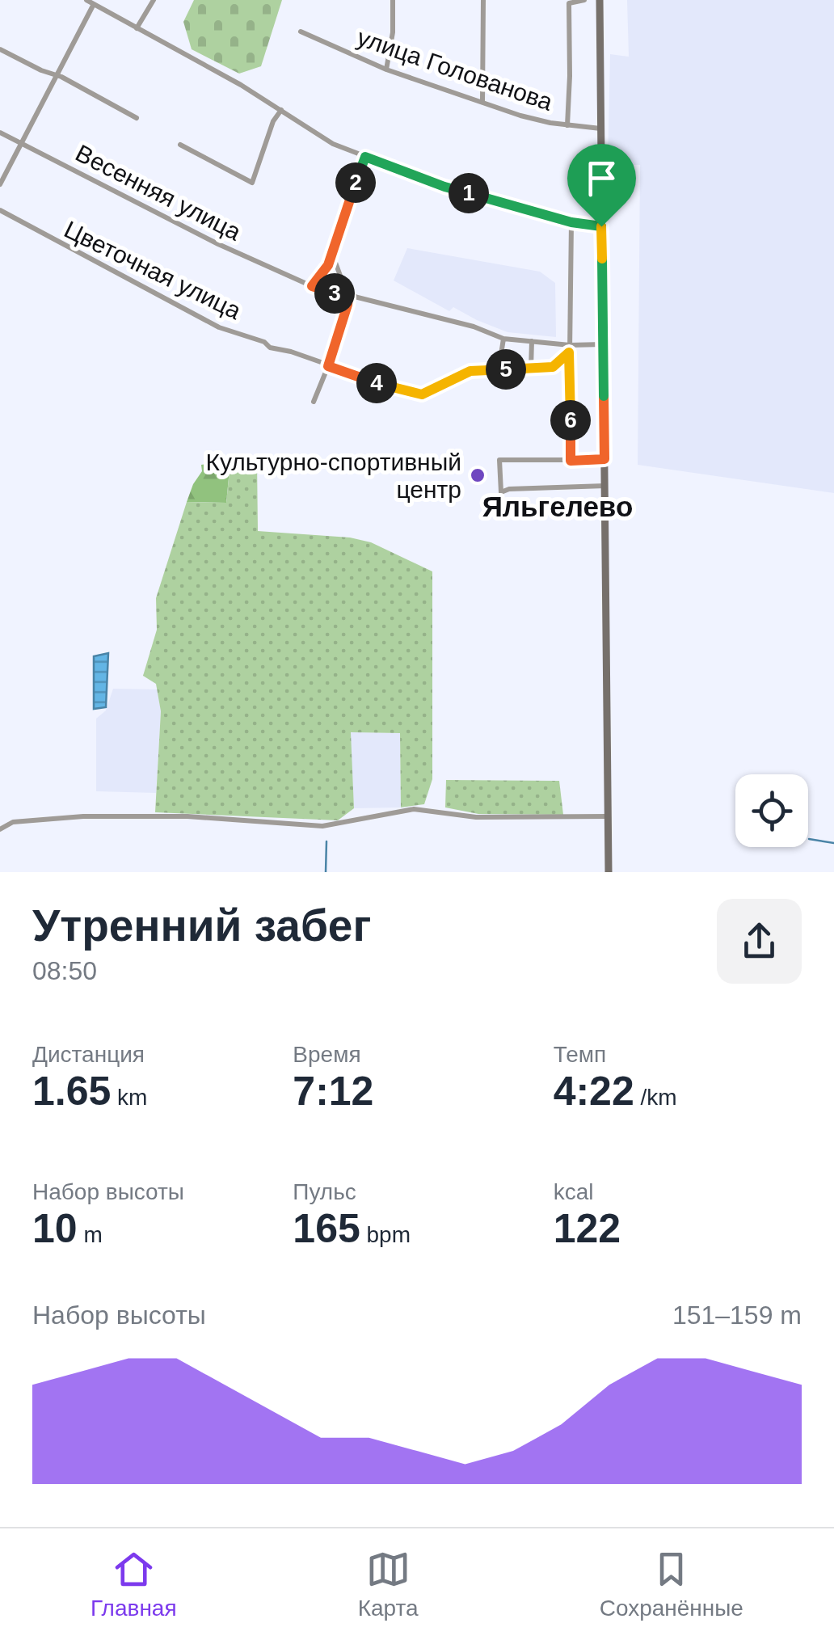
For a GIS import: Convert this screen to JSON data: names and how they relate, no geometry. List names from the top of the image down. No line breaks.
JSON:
{"streets":{"street":["улица Голованова","Весенняя улица","Цветочная улица"]},"districts":["Яльгелево"],"places":["Культурно-спортивный центр"],"page":{"pins":["2","1","3","5","4","6"],"heading":["Утренний забег","08:50"],"stats":[["Дистанция","1.65 km"],["Время","7:12"],["Темп","4:22 /km"],["Набор высоты","10 m"],["Пульс","165 bpm"],["kcal","122"]],"chart":["Набор высоты","151–159 m"],"tabs":["Главная","Карта","Сохранённые"]}}
